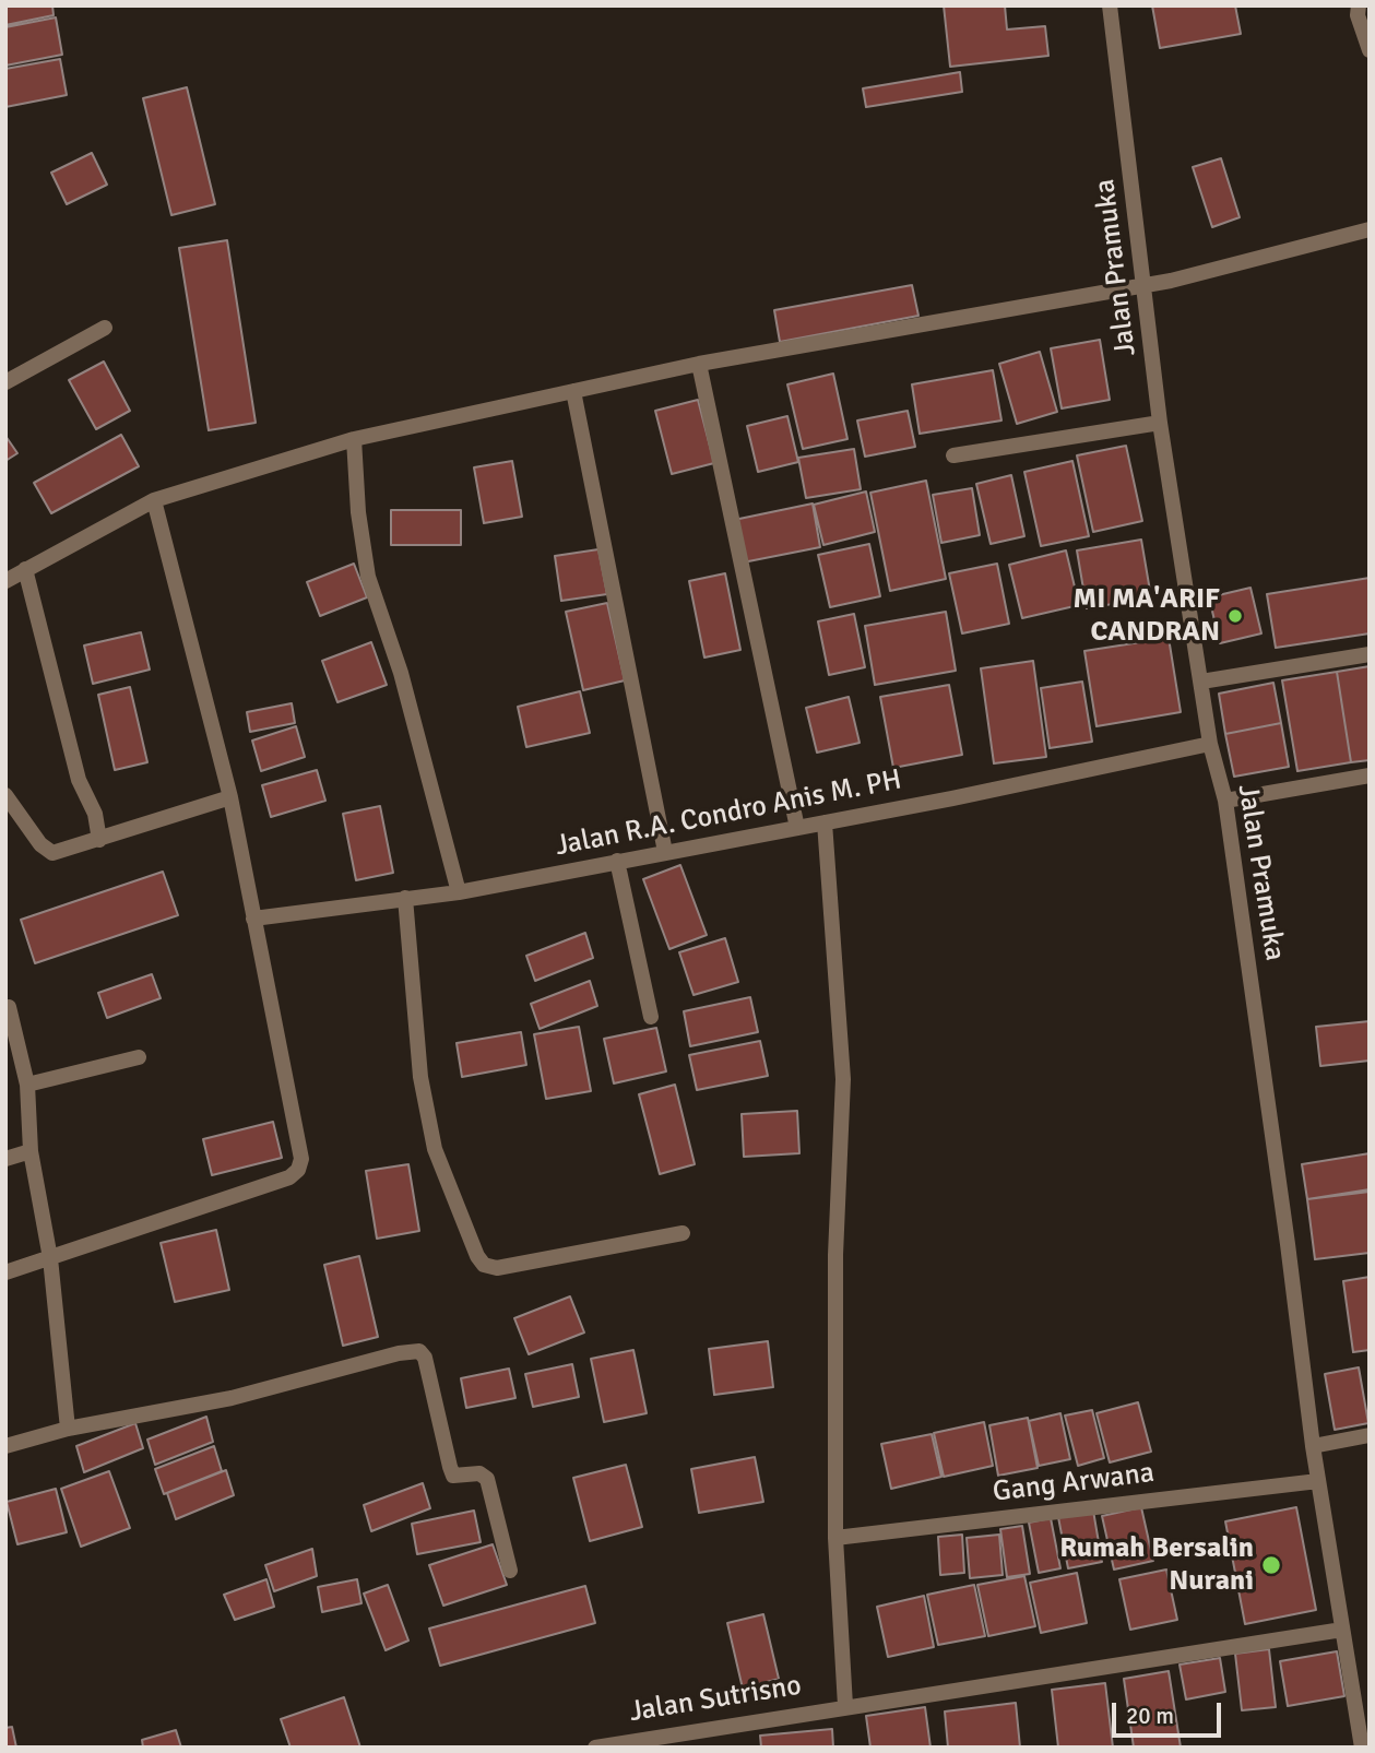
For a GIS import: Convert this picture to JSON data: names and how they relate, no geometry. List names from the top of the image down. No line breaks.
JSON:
{"streets":{"street":["Jalan Pramuka","Jalan R.A. Condro Anis M. PH","Gang Arwana","Jalan Sutrisno"]},"crossings":[["Jalan Pramuka","Jalan R.A. Condro Anis M. PH"],["Jalan Pramuka","Gang Arwana"],["Jalan Pramuka","Jalan Sutrisno"]],"places":["MI MA'ARIF CANDRAN","Rumah Bersalin Nurani"],"scale_bar":"20 m"}
